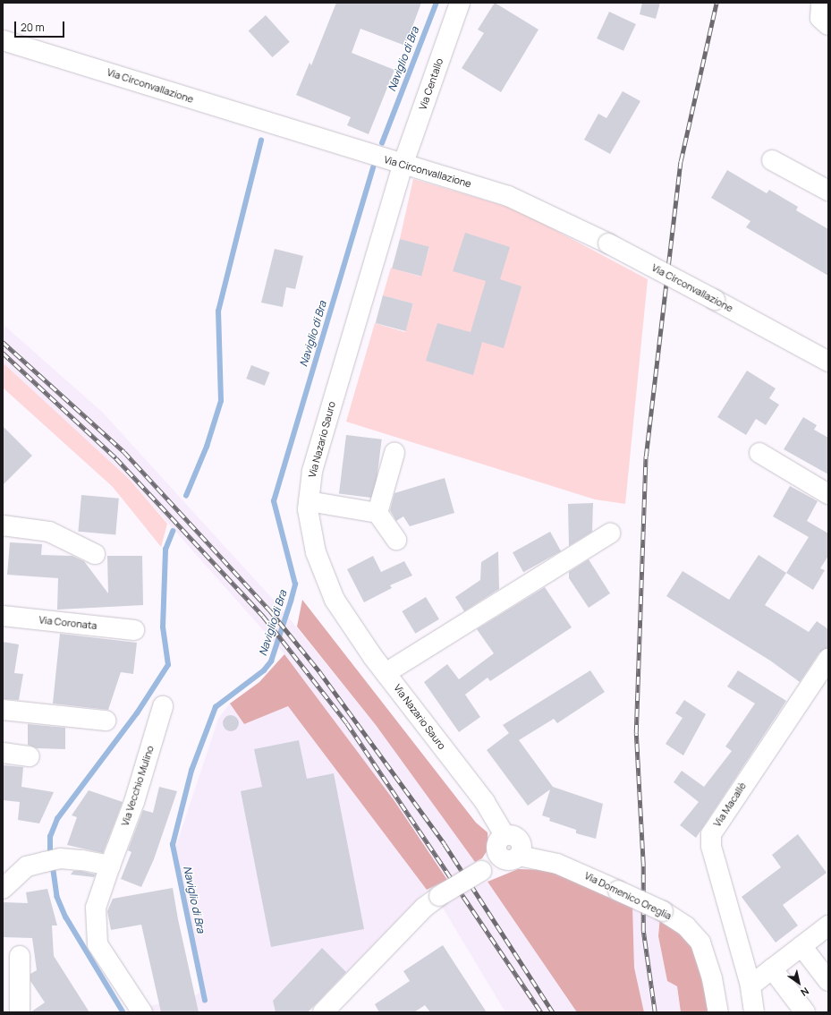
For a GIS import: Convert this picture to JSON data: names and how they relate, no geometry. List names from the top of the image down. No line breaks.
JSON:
{"streets":{"street":["Via Centallo","Via Circonvallazione","Via Nazario Sauro","Via Coronata","Via Vecchio Mulino","Via Macallè","Via Domenico Oreglia"]},"crossings":[["Via Centallo","Via Circonvallazione"],["Via Centallo","Via Nazario Sauro"],["Via Circonvallazione","Via Nazario Sauro"],["Via Nazario Sauro","Via Domenico Oreglia"]],"water":["Naviglio di Bra"],"scale_bar":"20 m","north":"bottom right"}
